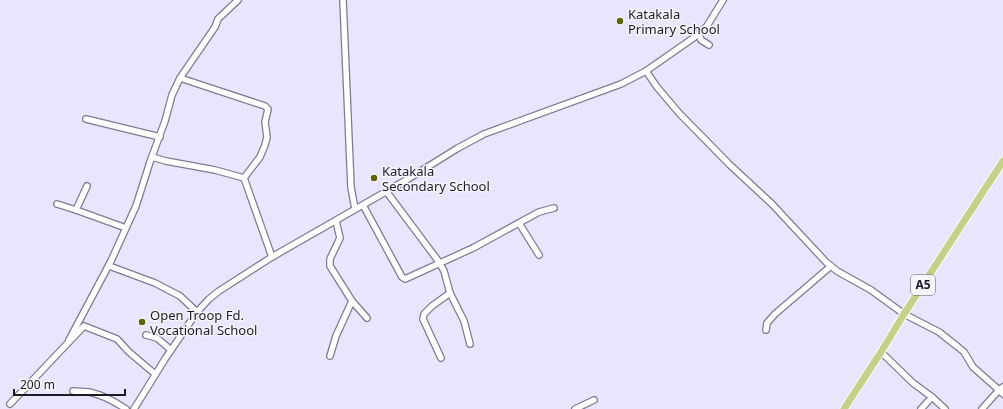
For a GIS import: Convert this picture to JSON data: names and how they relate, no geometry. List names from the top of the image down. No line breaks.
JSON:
{"streets":{"main road":["A5"]},"places":["Katakala Primary School","Katakala Secondary School","Open Troop Fd. Vocational School"],"scale_bar":"200 m"}
